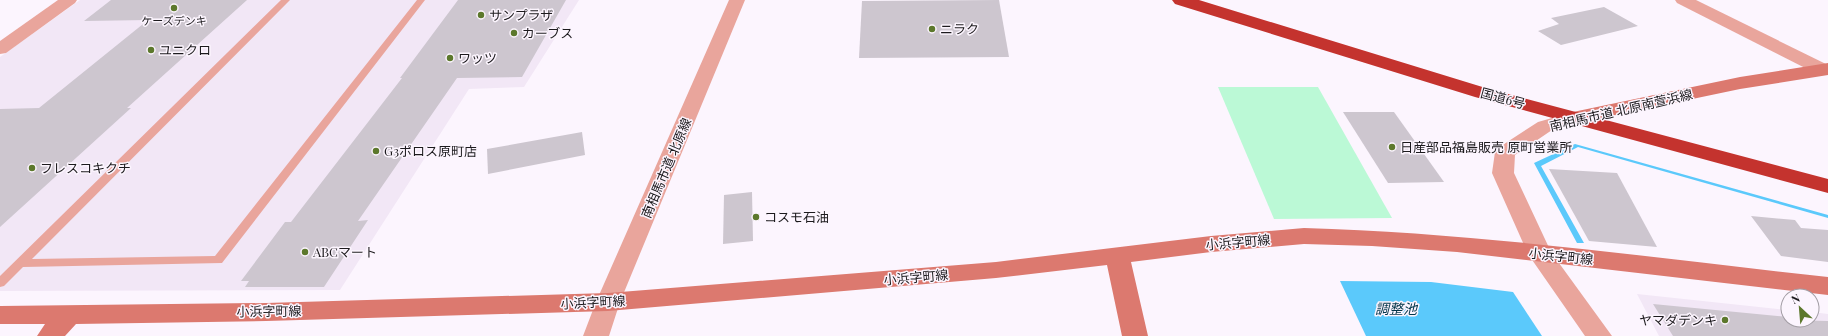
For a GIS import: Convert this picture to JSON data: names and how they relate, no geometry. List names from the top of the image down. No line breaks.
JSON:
{"streets":{"highway":["国道6号"],"main road":["南相馬市道 北原南萱浜線","小浜字町線"],"street":["南相馬市道 北原線"]},"crossings":[["国道6号","南相馬市道 北原南萱浜線"],["南相馬市道 北原南萱浜線","小浜字町線"],["南相馬市道 北原線","小浜字町線"]],"water":["調整池"],"places":["ケーズデンキ","サンプラザ","ニラク","カーブス","ユニクロ","ワッツ","日産部品福島販売 原町営業所","G3ポロス原町店","フレスコキクチ","コスモ石油","ABCマート","ヤマダデンキ"],"north":"top left"}
